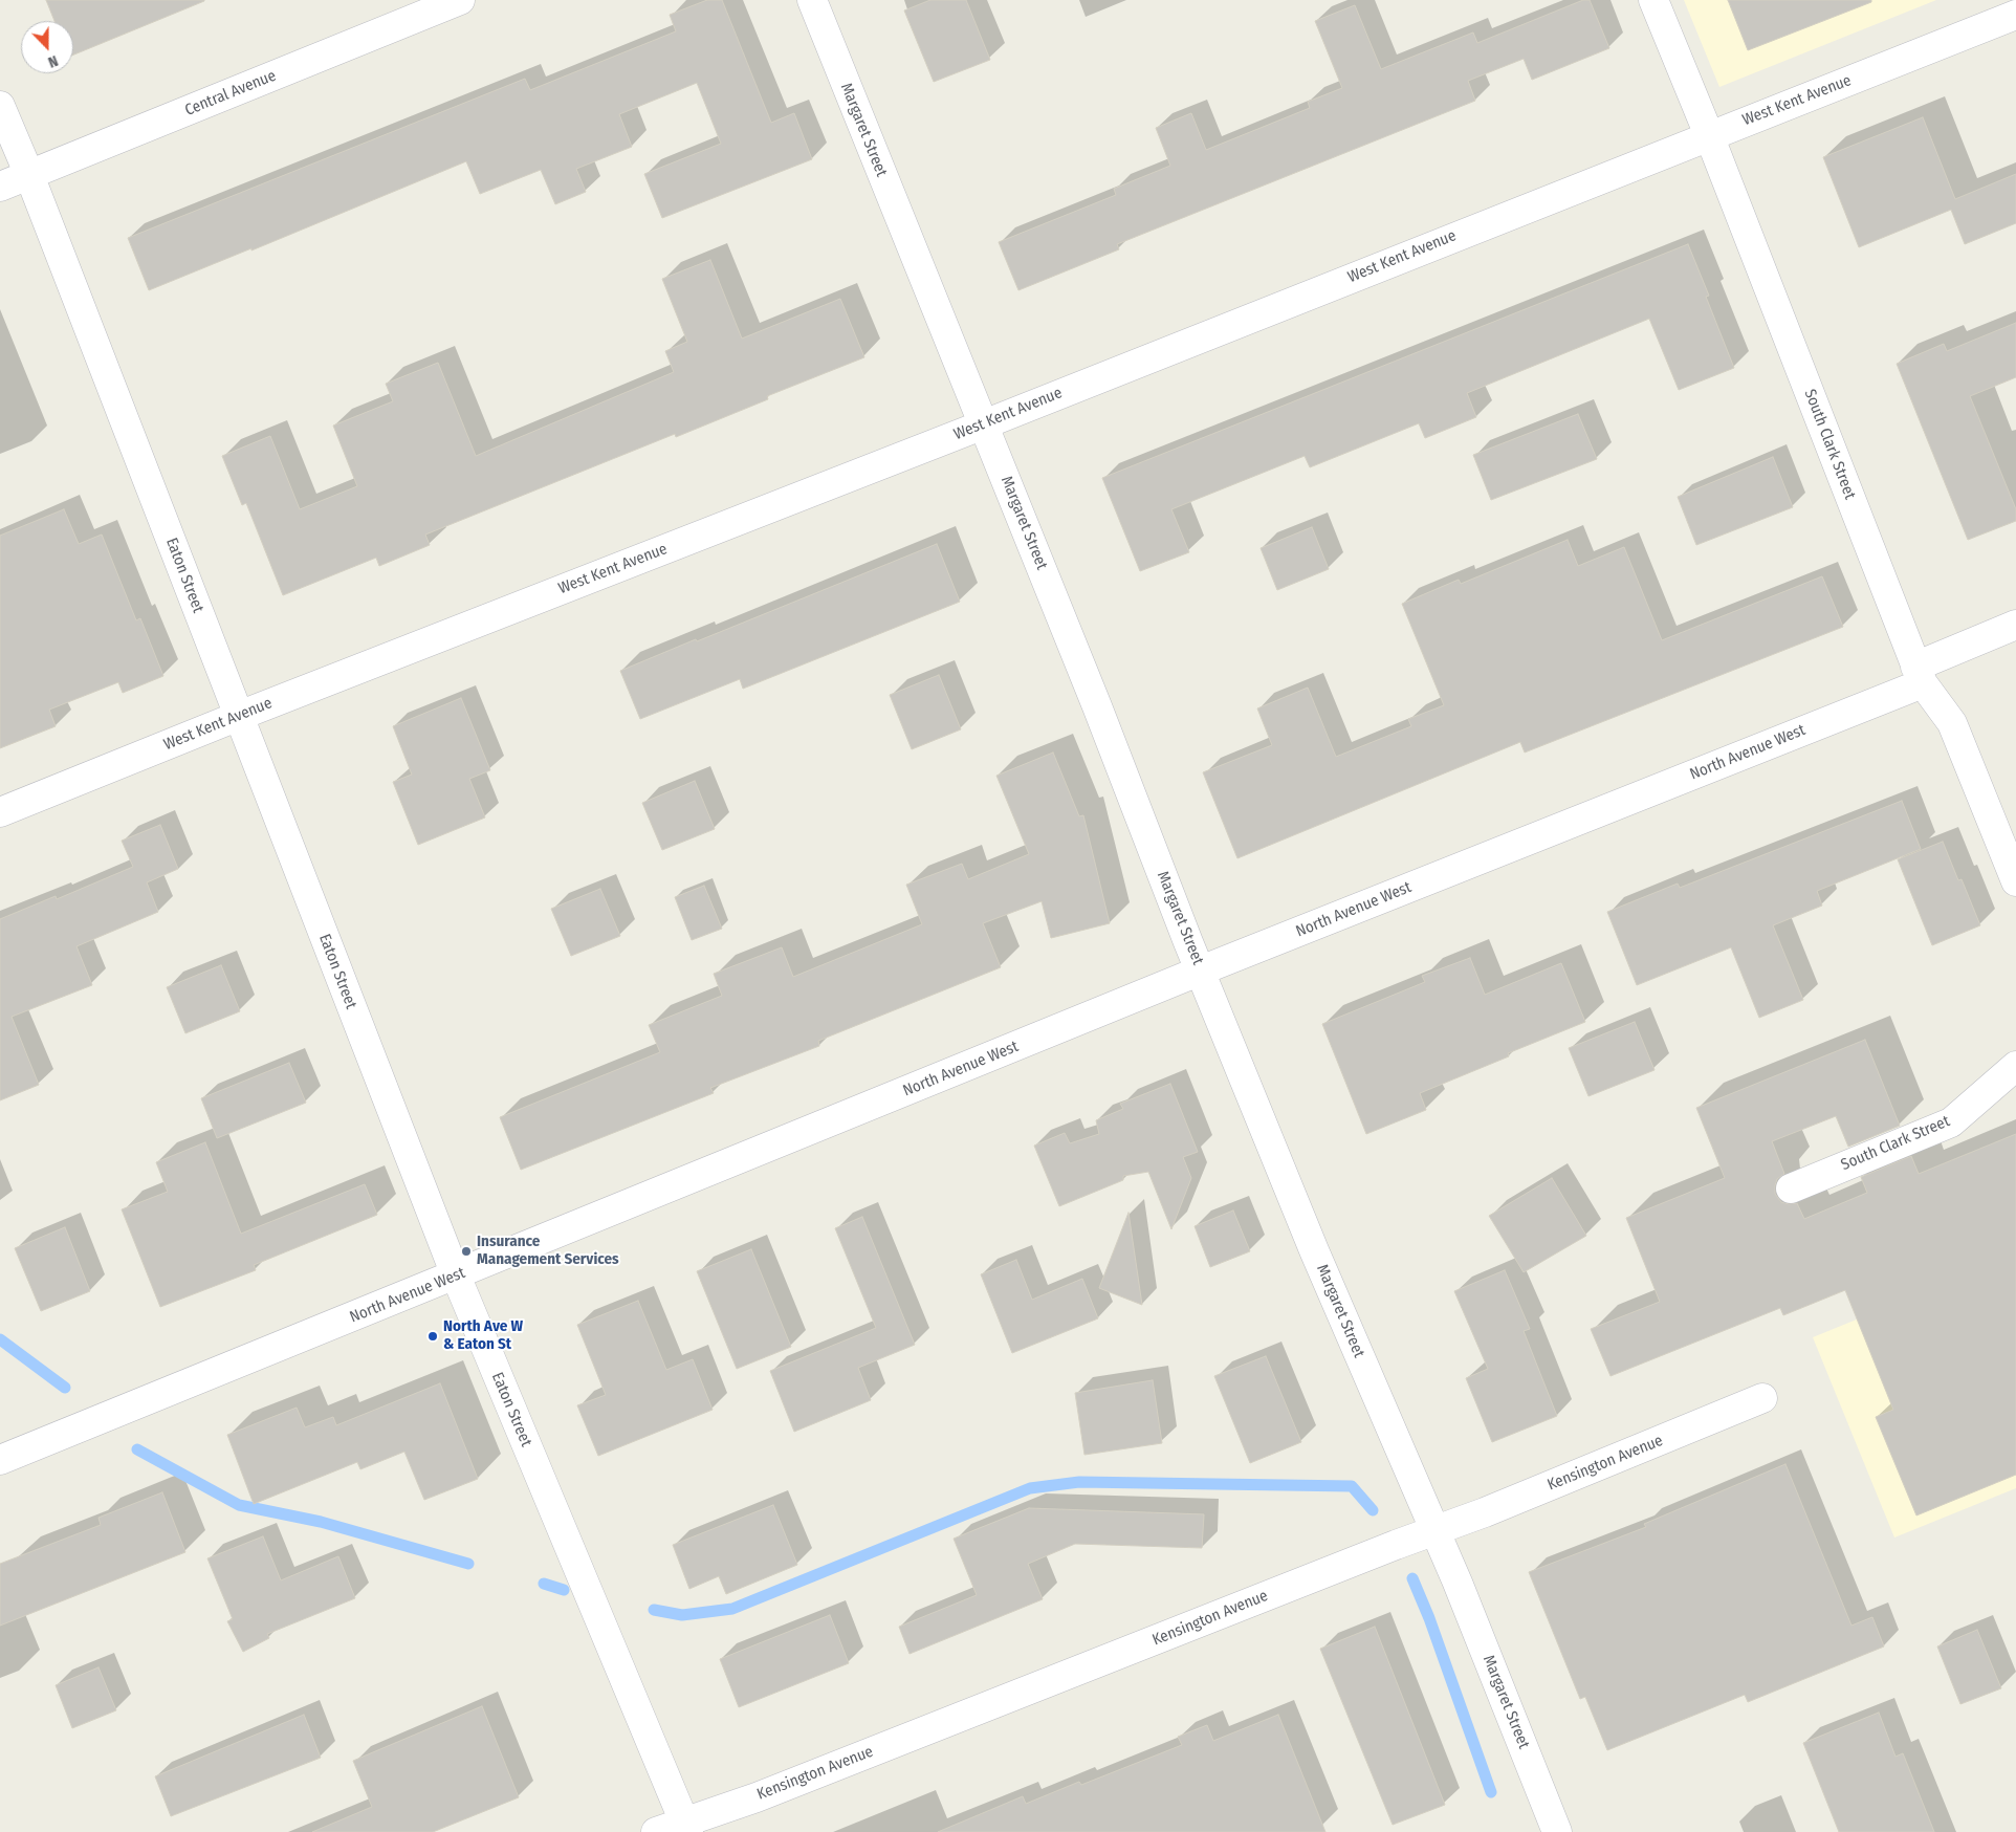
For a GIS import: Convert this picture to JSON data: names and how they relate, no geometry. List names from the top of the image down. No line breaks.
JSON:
{"streets":{"street":["Central Avenue","West Kent Avenue","Margaret Street","South Clark Street","Eaton Street","North Avenue West","Kensington Avenue"]},"crossings":[["Central Avenue","Eaton Street"],["West Kent Avenue","Margaret Street"],["West Kent Avenue","South Clark Street"],["West Kent Avenue","Eaton Street"],["Margaret Street","North Avenue West"],["Margaret Street","Kensington Avenue"],["South Clark Street","North Avenue West"],["Eaton Street","North Avenue West"],["Eaton Street","Kensington Avenue"]],"places":["Insurance Management Services","North Ave W & Eaton St"],"north":"bottom"}
